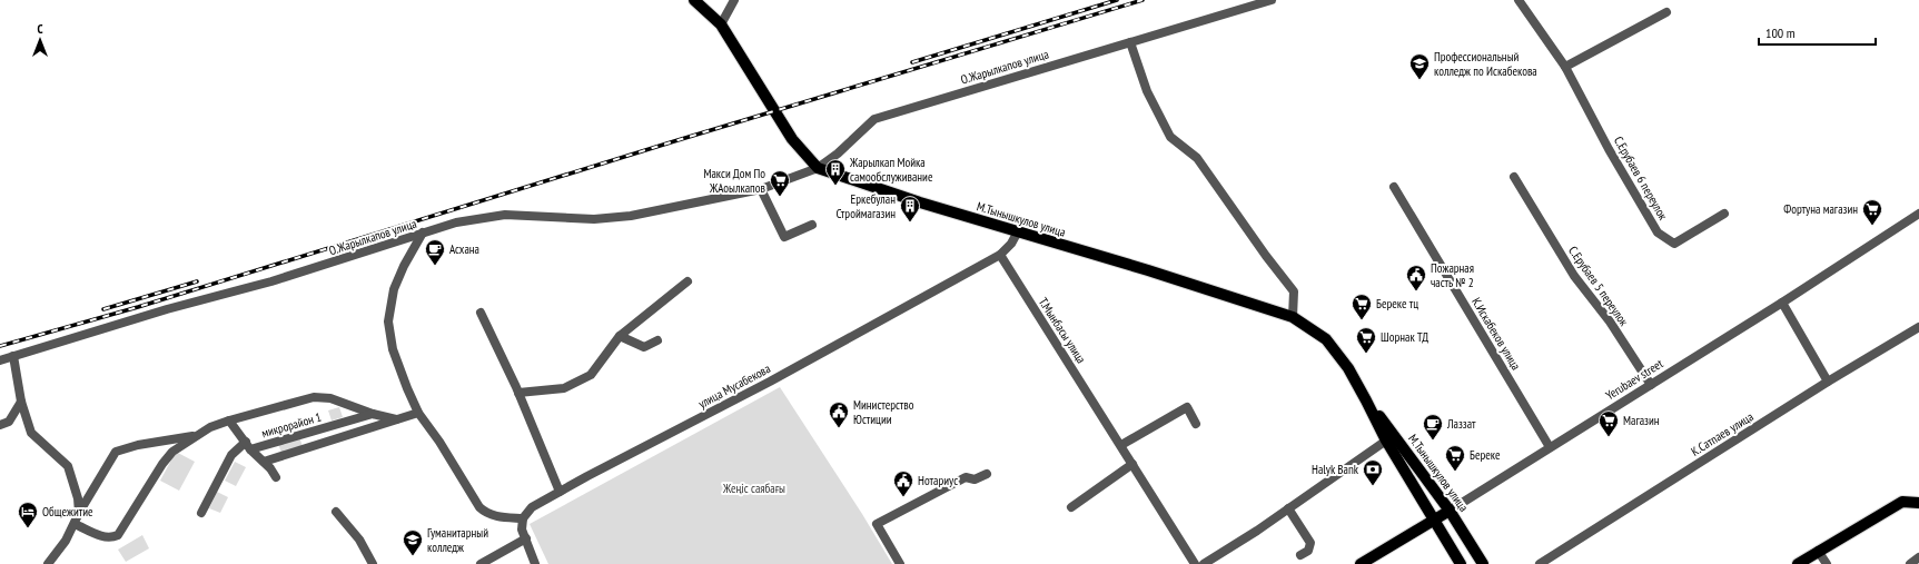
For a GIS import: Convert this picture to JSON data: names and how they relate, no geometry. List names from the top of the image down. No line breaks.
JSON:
{"streets":{"main road":["М.Тынышкулов улица","Yerubaev street"],"street":["О.Жарылкапов улица","С.Ерубаев 6 переулок","С.Ерубаев 5 переулок","Т.Мынбасы улица","К.Искабеков улица","улица Мусабекова","микрорайон 1","К.Сатпаев улица"]},"crossings":[["О.Жарылкапов улица","М.Тынышкулов улица"],["М.Тынышкулов улица","Yerubaev street"],["С.Ерубаев 5 переулок","Yerubaev street"],["Т.Мынбасы улица","улица Мусабекова"],["К.Искабеков улица","Yerubaev street"]],"parks":["Жеңіс саябағы"],"places":{"school or university":["Профессиональный колледж по Искабекова","Гуманитарный колледж"],"building":["Жарылкап Мойка самообслуживание","Еркебулан Строймагазин"],"supermarket":["Макси Дом По ЖАоылкапов","Фортуна магазин","Береке тц","Шорнак ТД","Магазин","Береке"],"cafe":["Асхана","Лаззат"],"public building":["Пожарная часть № 2","Министерство Юстиции","Нотариус"],"bank":["Halyk Bank"],"hotel":["Общежитие"]},"scale_bar":"100 m","north":"top"}
